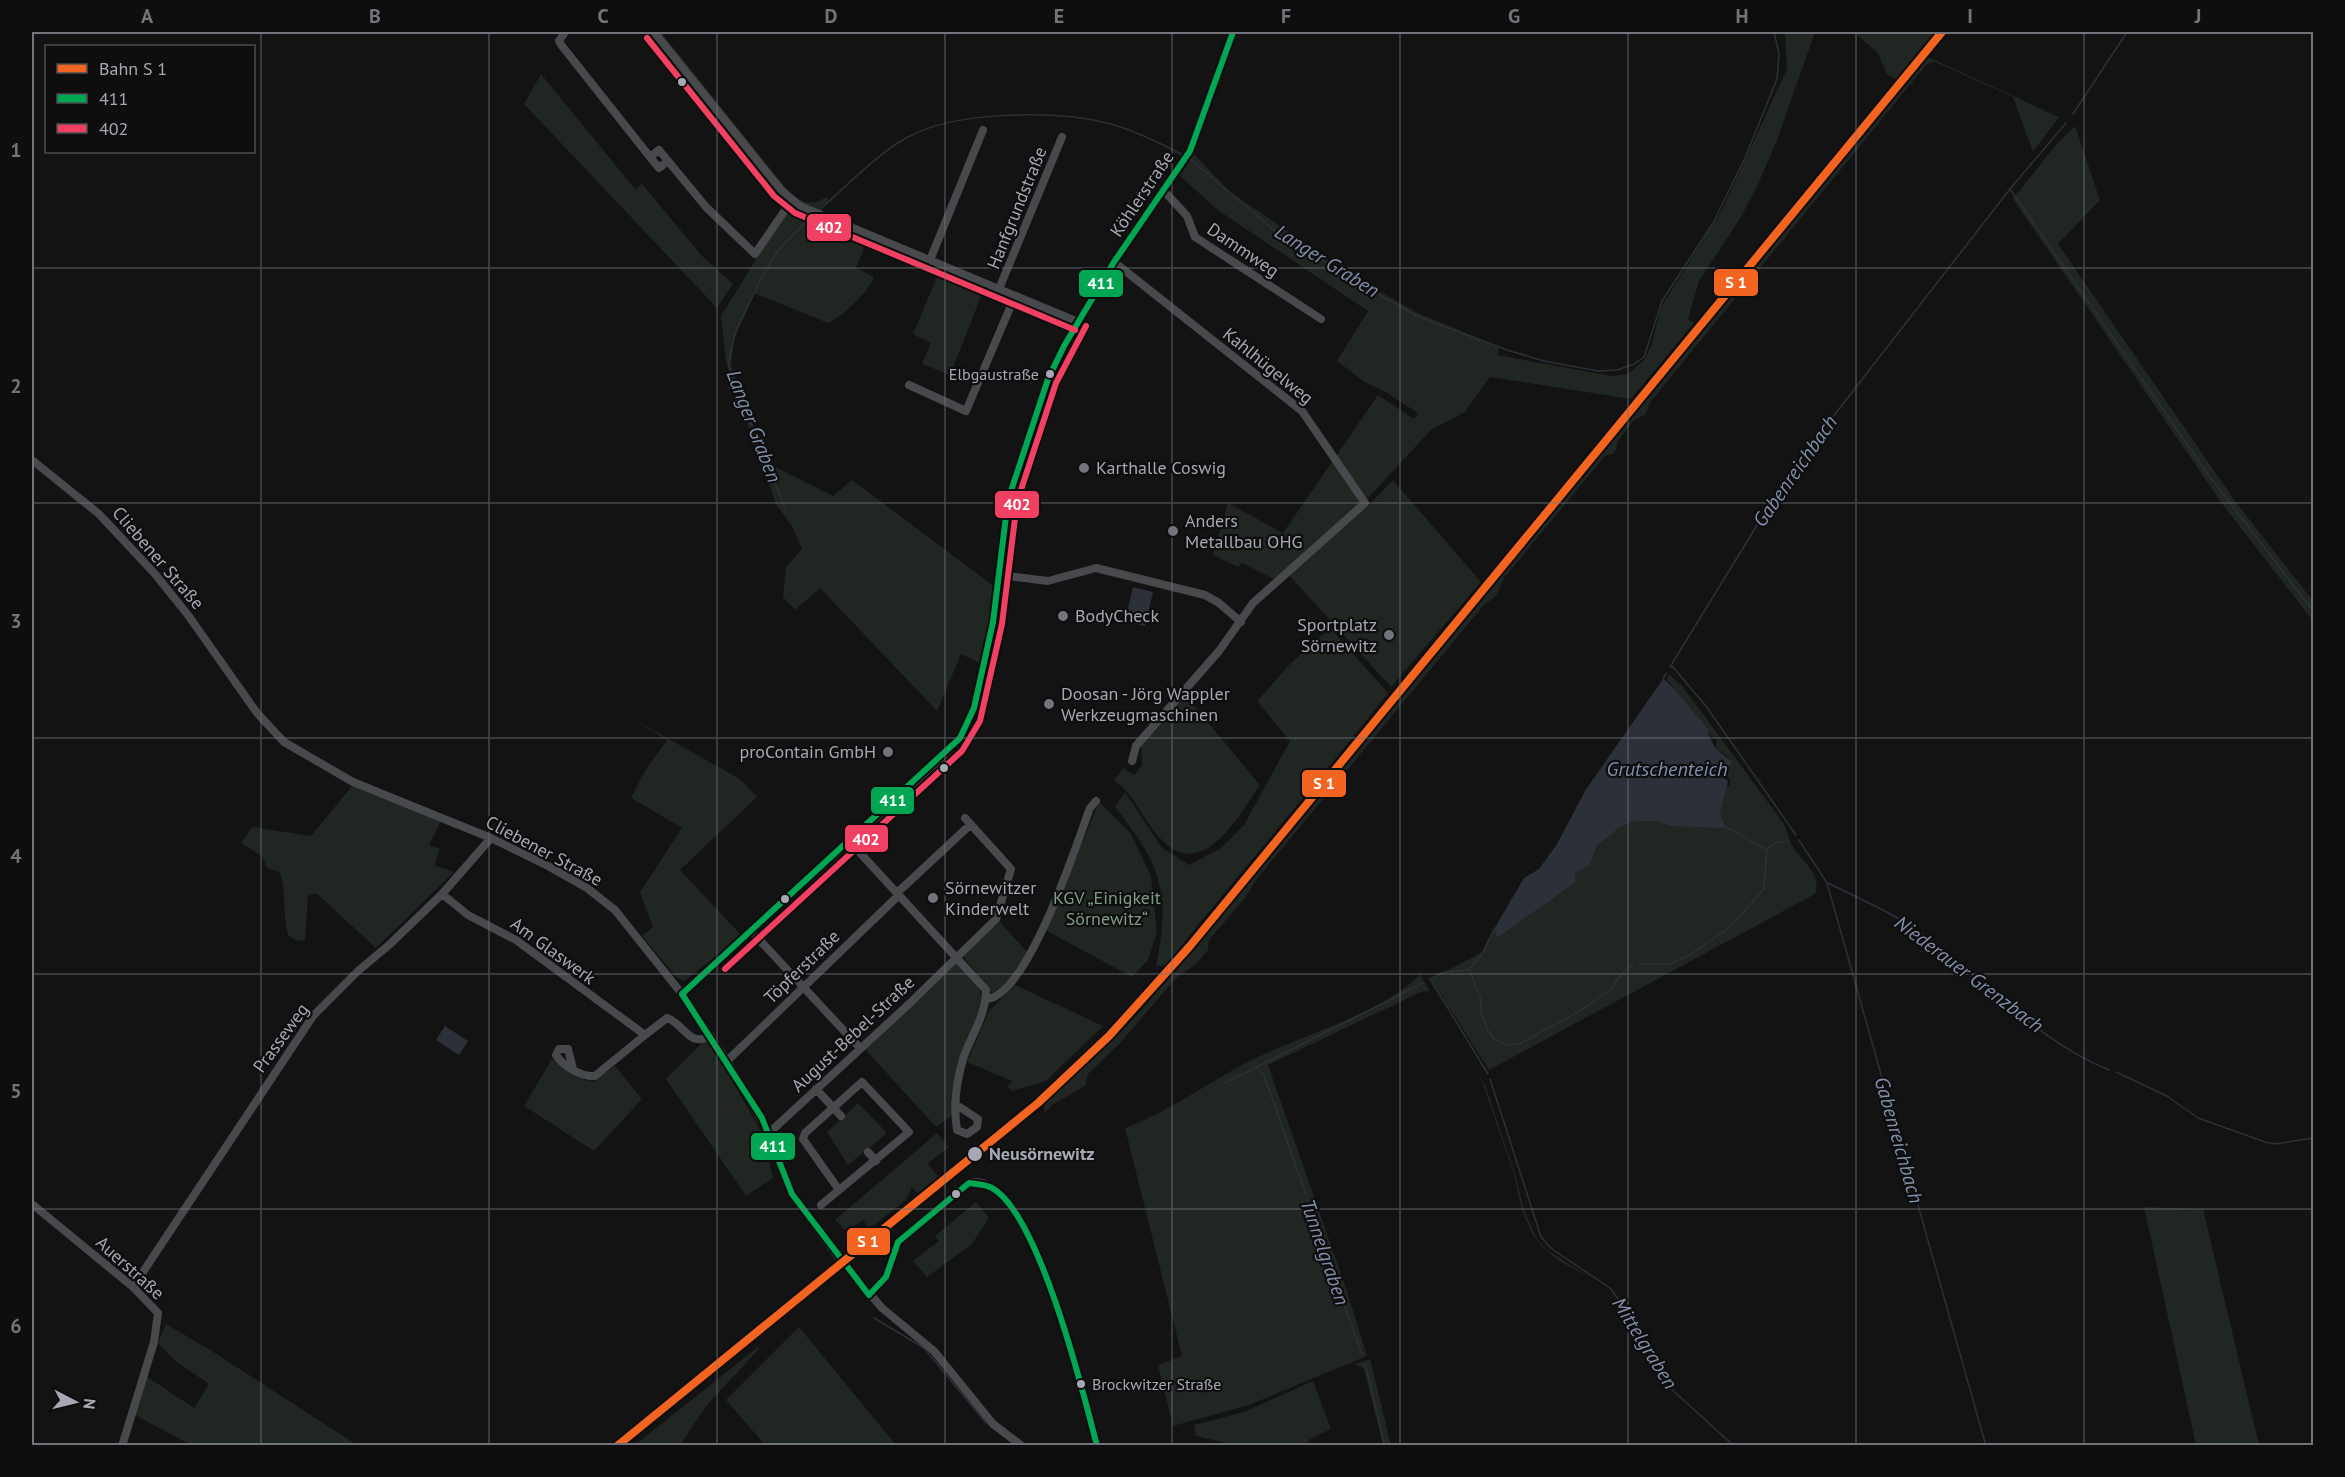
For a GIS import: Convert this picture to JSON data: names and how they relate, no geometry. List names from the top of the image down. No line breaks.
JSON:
{"streets":{"street":["Köhlerstraße","Hanfgrundstraße","Dammweg","Kahlhügelweg","Cliebener Straße","Am Glaswerk","Töpferstraße","August-Bebel-Straße","Prasseweg","Auerstraße"]},"crossings":[["Köhlerstraße","Dammweg"],["Köhlerstraße","Kahlhügelweg"],["Köhlerstraße","Cliebener Straße"],["Cliebener Straße","Töpferstraße"],["Cliebener Straße","August-Bebel-Straße"],["Cliebener Straße","Prasseweg"],["Am Glaswerk","Prasseweg"],["Töpferstraße","August-Bebel-Straße"],["Prasseweg","Auerstraße"]],"water":["Langer Graben","Gabenreichbach","Grutschenteich","Niederauer Grenzbach","Tunnelgraben","Mittelgraben"],"parks":["KGV „Einigkeit Sörnewitz“"],"places":["Elbgaustraße","Karthalle Coswig","Anders Metallbau OHG","BodyCheck","Sportplatz Sörnewitz","Doosan - Jörg Wappler Werkzeugmaschinen","proContain GmbH","Sörnewitzer Kinderwelt","Neusörnewitz","Brockwitzer Straße"],"lines":["transit line 411","transit line 402"],"legend":["Bahn S 1","411","402"],"north":"right","grid":{"columns":["A","B","C","D","E","F","G","H","I","J"],"rows":["1","2","3","4","5","6"]}}
